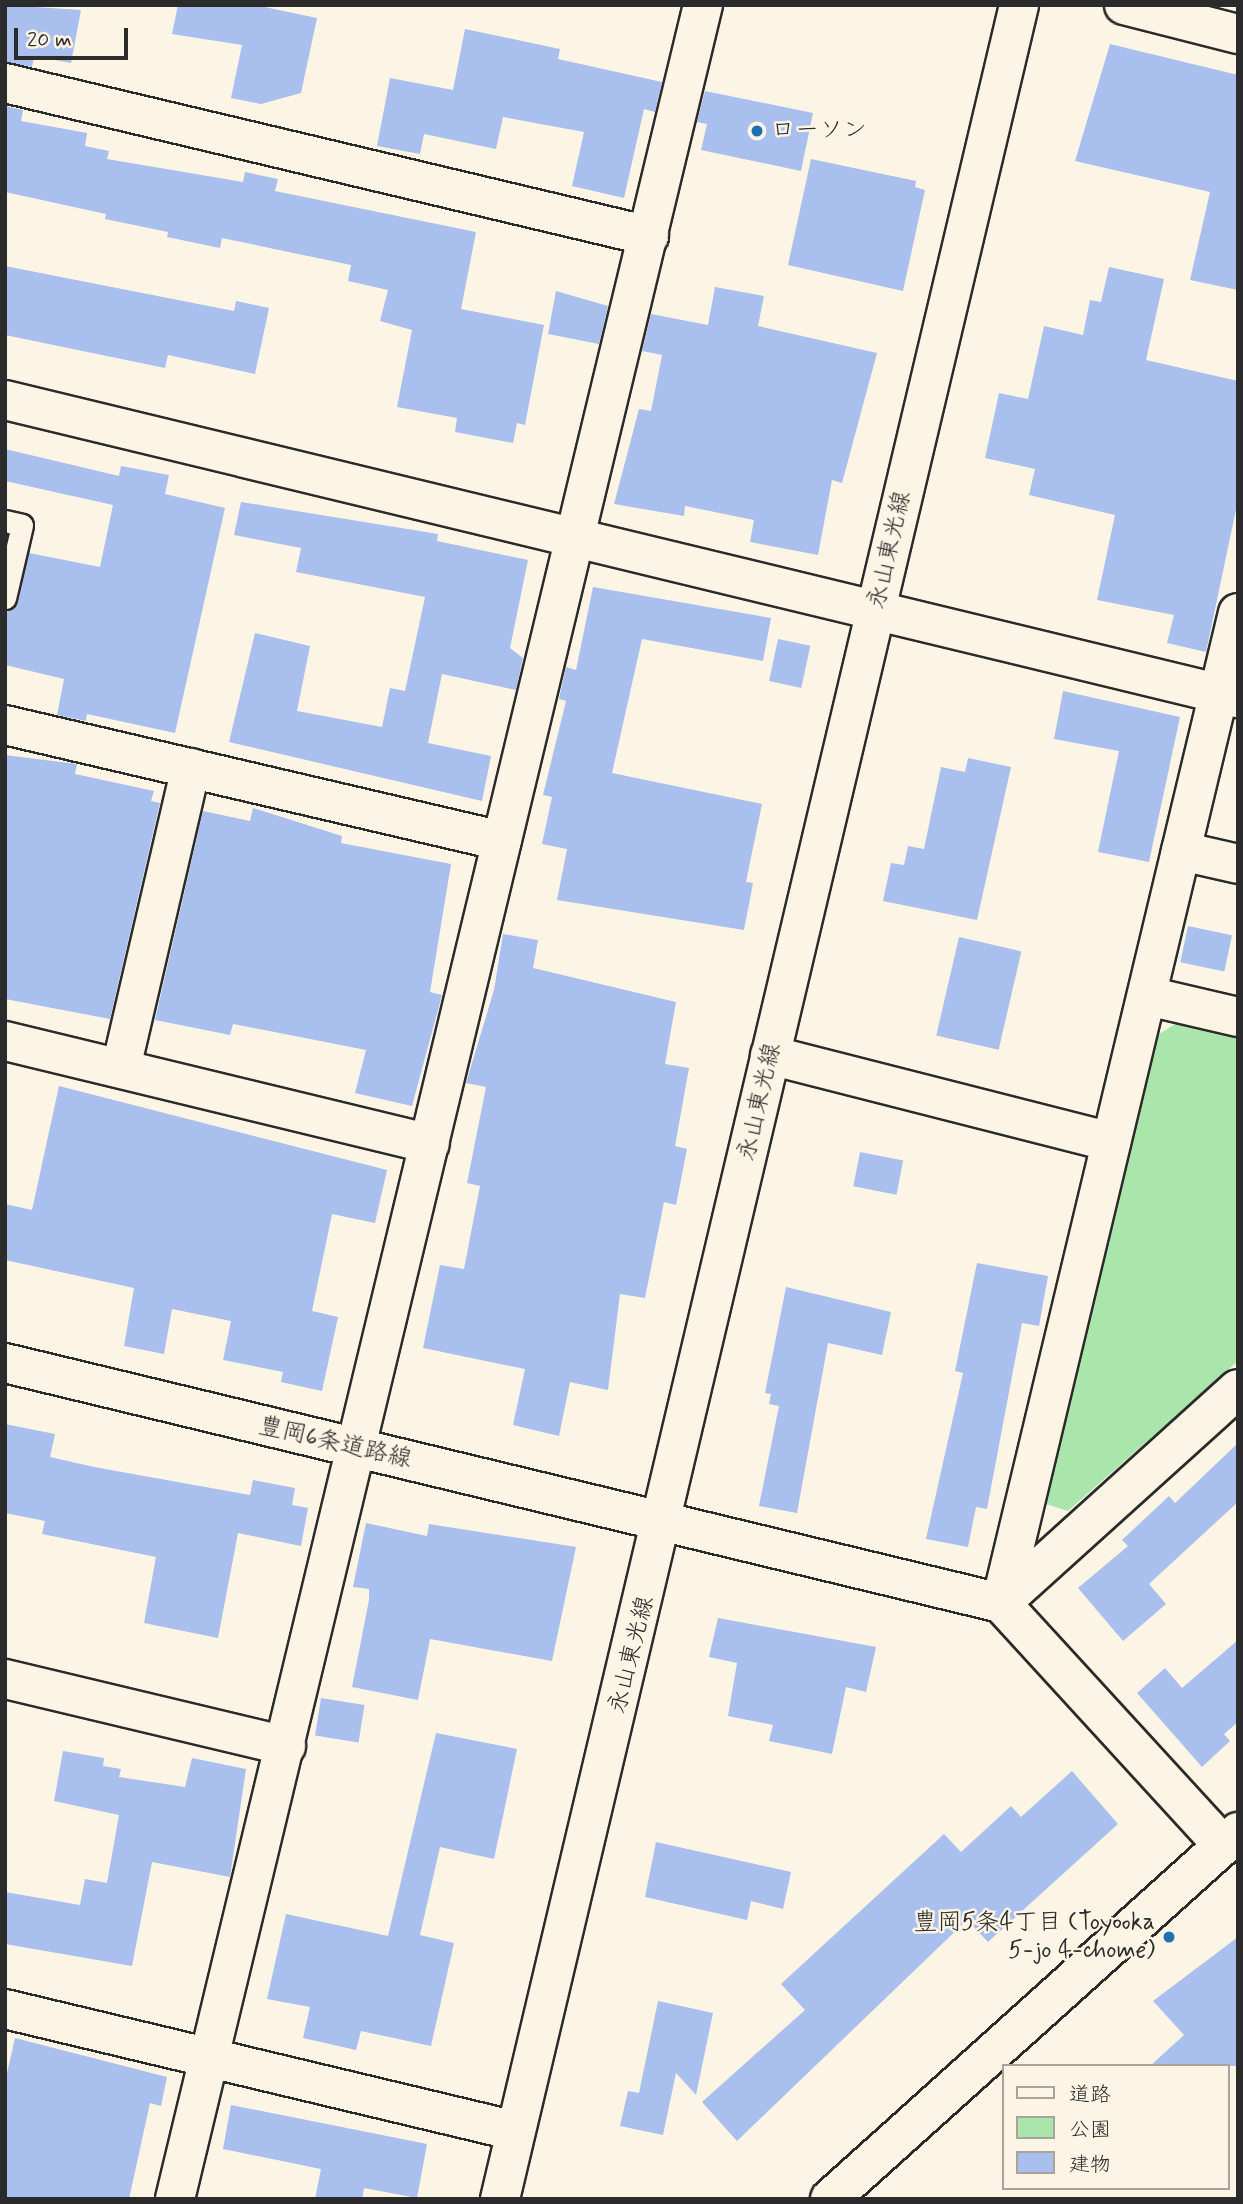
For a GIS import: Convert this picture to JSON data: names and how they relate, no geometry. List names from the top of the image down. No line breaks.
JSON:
{"streets":{"street":["永山東光線","豊岡6条道路線"]},"crossings":[["永山東光線","豊岡6条道路線"]],"places":["ローソン","豊岡5条4丁目 (Toyooka 5-jo 4-chome)"],"legend":["道路","公園","建物"],"scale_bar":"20 m"}
